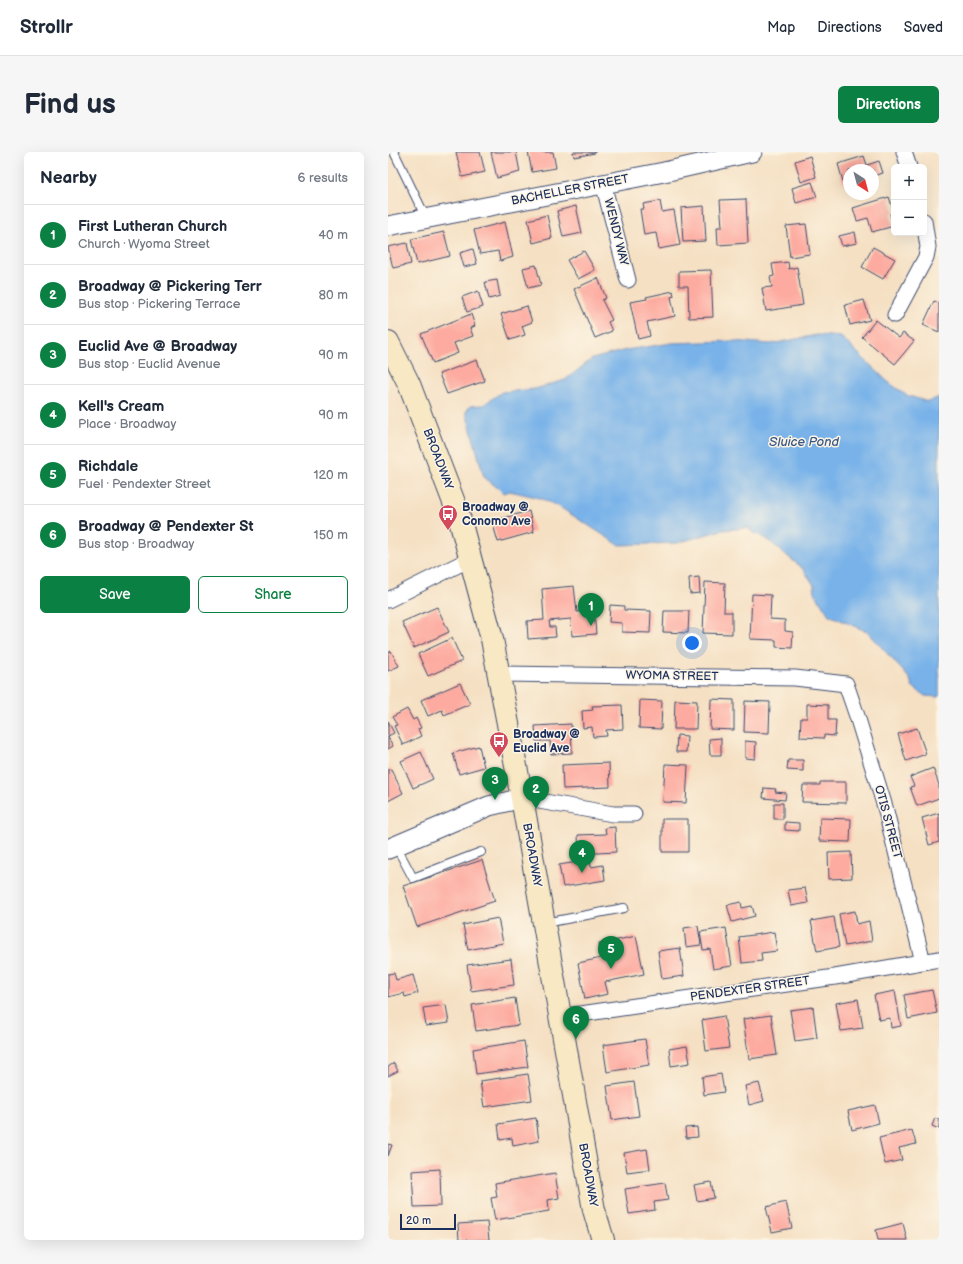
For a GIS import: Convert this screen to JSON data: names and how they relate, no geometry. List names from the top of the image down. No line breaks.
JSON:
{"streets":{"main road":["BROADWAY"],"street":["BACHELLER STREET","WENDY WAY","WYOMA STREET","OTIS STREET","PENDEXTER STREET"]},"crossings":[["BACHELLER STREET","WENDY WAY"],["BROADWAY","WYOMA STREET"],["BROADWAY","PENDEXTER STREET"],["WYOMA STREET","OTIS STREET"],["OTIS STREET","PENDEXTER STREET"]],"water":["Sluice Pond"],"places":{"bus stop":["Broadway @ Conomo Ave","Broadway @ Euclid Ave"]},"scale_bar":"20 m","north":"bottom right","page":{"header":"Strollr","nav":["Map","Directions","Saved"],"buttons":["Directions",["Save","Share"]],"title":"Find us","heading":["Nearby","6 results"],"map_buttons":["+","−"],"list":[{"mark":"1","name":"First Lutheran Church","note":"Church · Wyoma Street","value":"40 m"},{"mark":"2","name":"Broadway @ Pickering Terr","note":"Bus stop · Pickering Terrace","value":"80 m"},{"mark":"3","name":"Euclid Ave @ Broadway","note":"Bus stop · Euclid Avenue","value":"90 m"},{"mark":"4","name":"Kell's Cream","note":"Place · Broadway","value":"90 m"},{"mark":"5","name":"Richdale","note":"Fuel · Pendexter Street","value":"120 m"},{"mark":"6","name":"Broadway @ Pendexter St","note":"Bus stop · Broadway","value":"150 m"}],"pins":["1","3","2","4","5","6"],"scale":"20 m"}}
